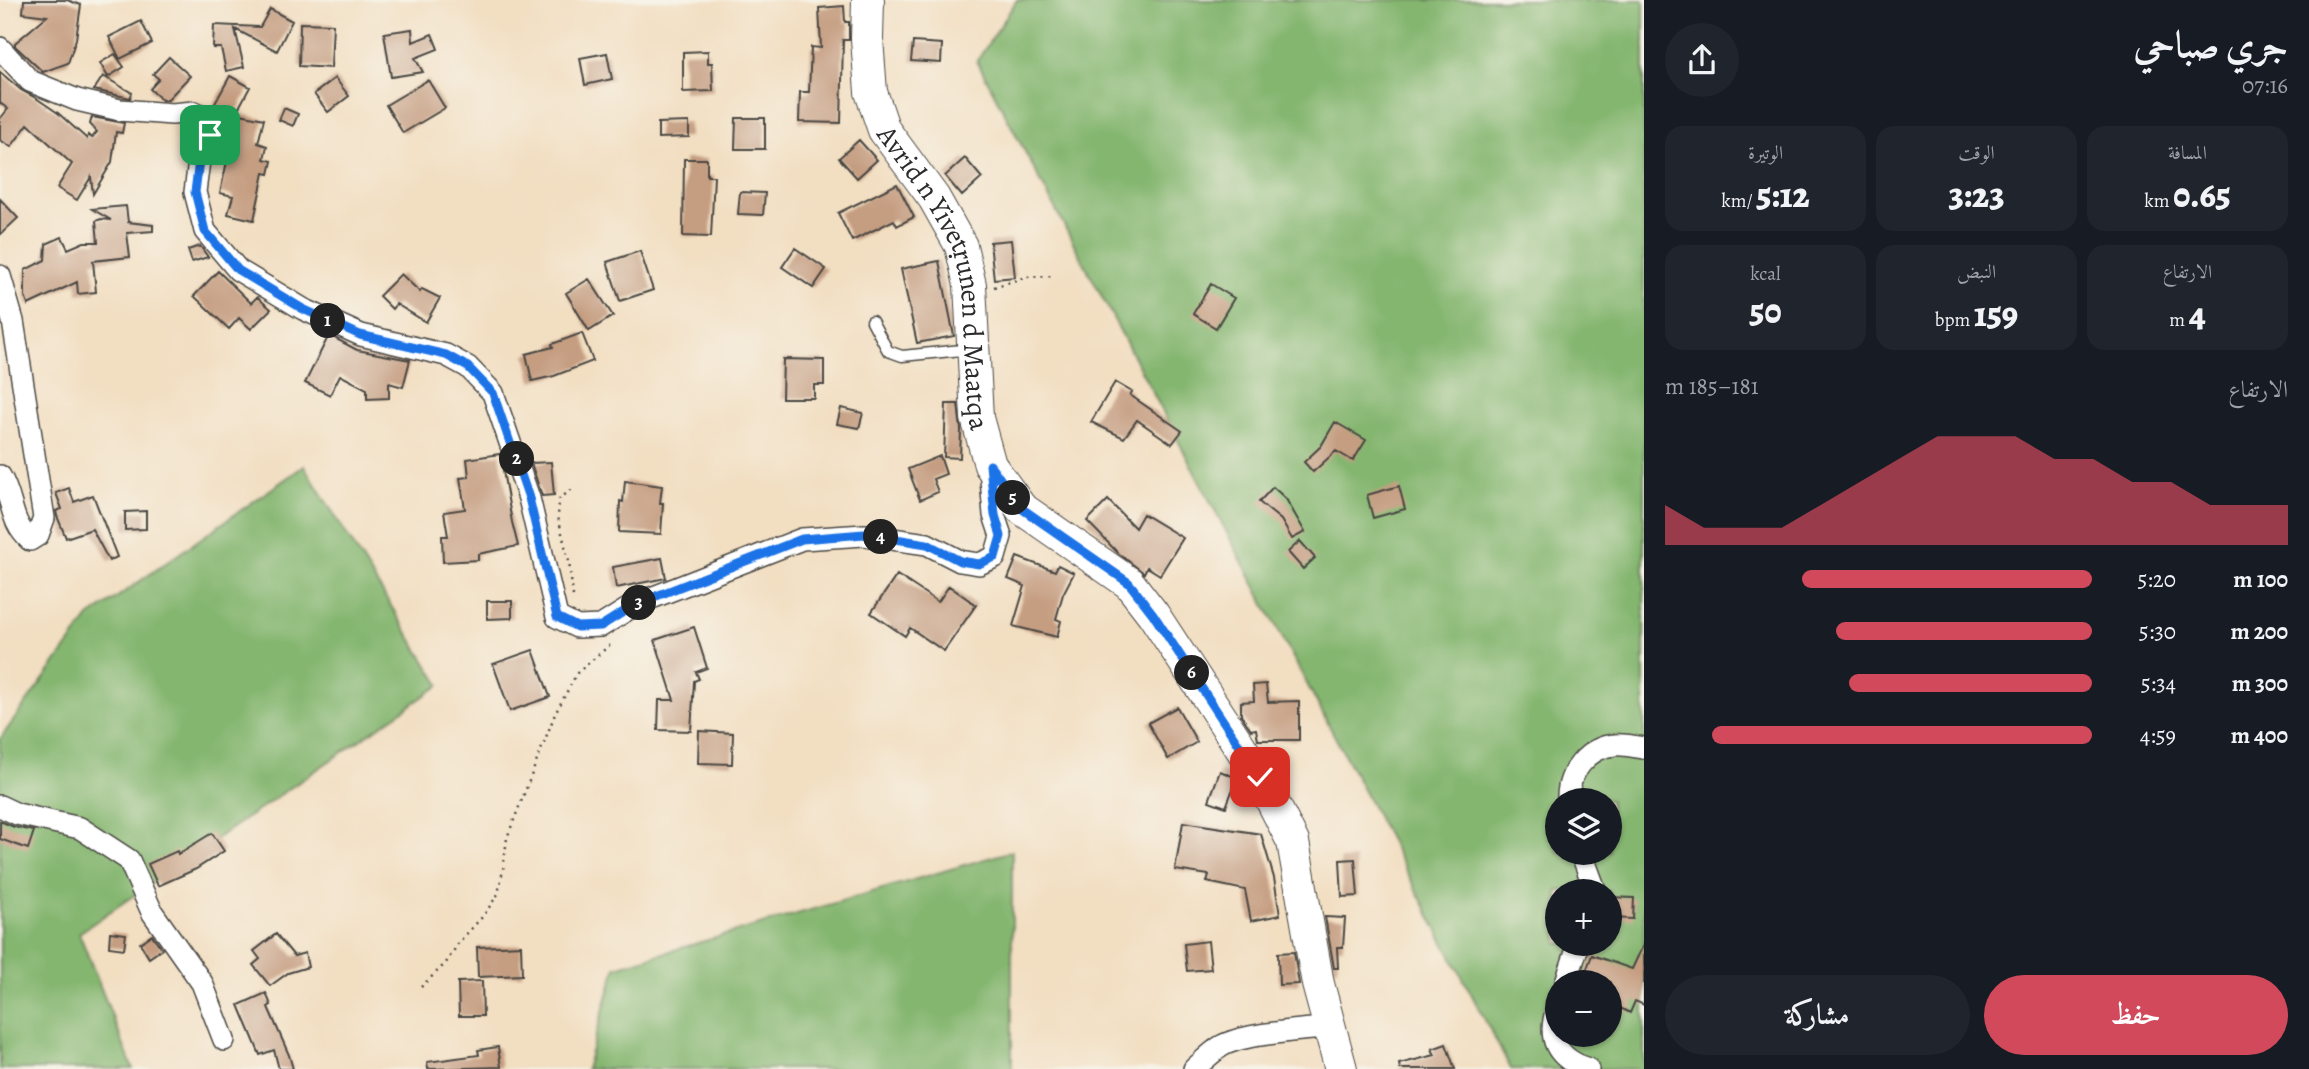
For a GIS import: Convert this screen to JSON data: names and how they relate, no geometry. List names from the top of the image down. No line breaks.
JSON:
{"streets":{"main road":["Avrid n Yivetṛunen d Maatqa"]},"page":{"heading":["جري صباحي","07:16"],"stats":[["المسافة","0.65 km"],["الوقت","3:23"],["الوتيرة","5:12 /km"],["الارتفاع","4 m"],["النبض","159 bpm"],["kcal","50"]],"pins":["1","2","5","4","3","6"],"chart":["الارتفاع","181–185 m"],"list":[{"name":"100 m","note":"5:20"},{"name":"200 m","note":"5:30"},{"name":"300 m","note":"5:34"},{"name":"400 m","note":"4:59"}],"map_buttons":["+","−"],"buttons":["حفظ","مشاركة"]}}
